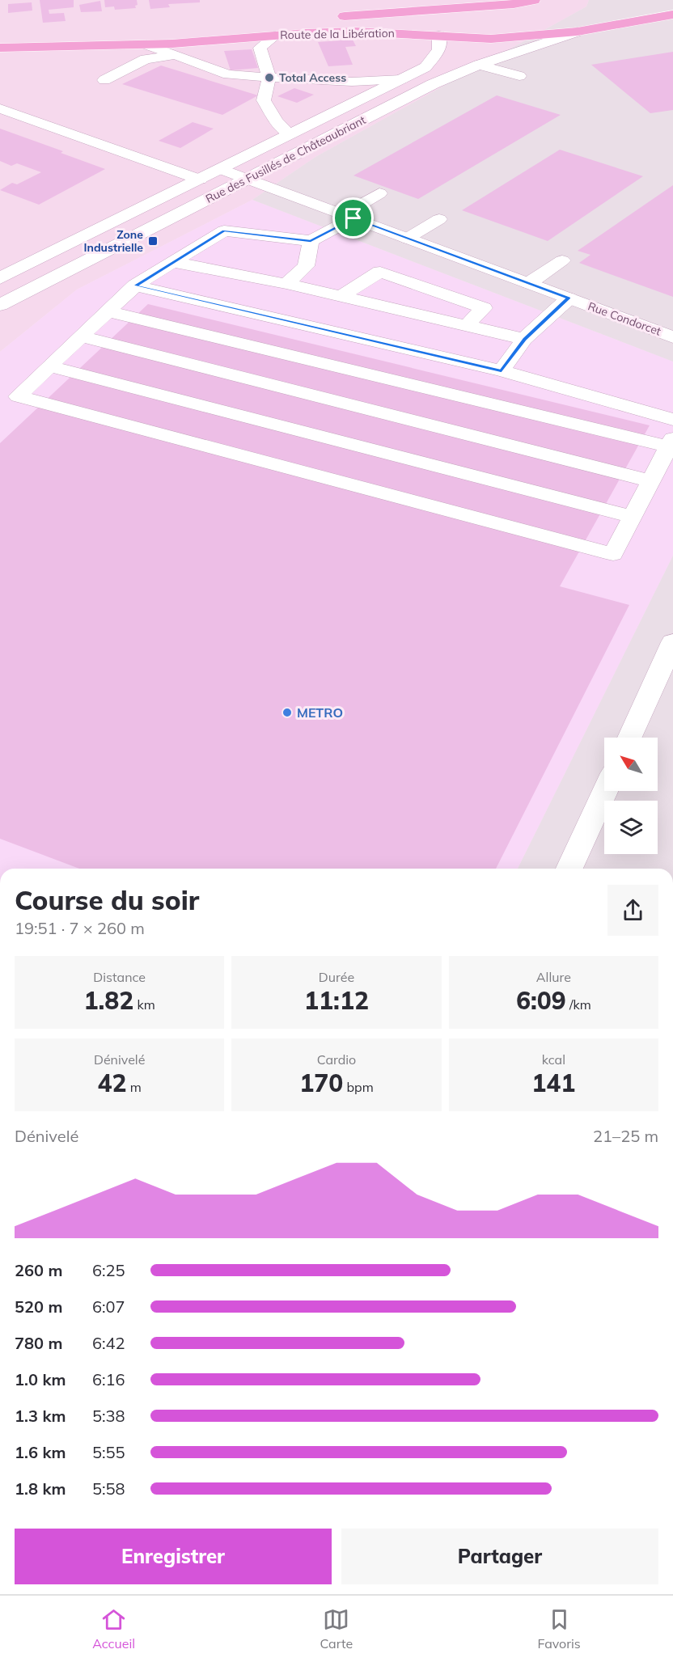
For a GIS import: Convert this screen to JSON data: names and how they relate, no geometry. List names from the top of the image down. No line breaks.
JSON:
{"streets":{"main road":["Route de la Libération","Rue des Fusillés de Châteaubriant","Rue Condorcet"]},"crossings":[["Route de la Libération","Rue des Fusillés de Châteaubriant"],["Rue des Fusillés de Châteaubriant","Rue Condorcet"]],"places":{"other":["Total Access","METRO"],"transit":["Zone Industrielle"]},"north":"top left","page":{"heading":["Course du soir","19:51 · 7 × 260 m"],"stats":[["Distance","1.82 km"],["Durée","11:12"],["Allure","6:09 /km"],["Dénivelé","42 m"],["Cardio","170 bpm"],["kcal","141"]],"chart":["Dénivelé","21–25 m"],"list":[{"name":"260 m","note":"6:25"},{"name":"520 m","note":"6:07"},{"name":"780 m","note":"6:42"},{"name":"1.0 km","note":"6:16"},{"name":"1.3 km","note":"5:38"},{"name":"1.6 km","note":"5:55"},{"name":"1.8 km","note":"5:58"}],"buttons":["Enregistrer","Partager"],"tabs":["Accueil","Carte","Favoris"]}}
